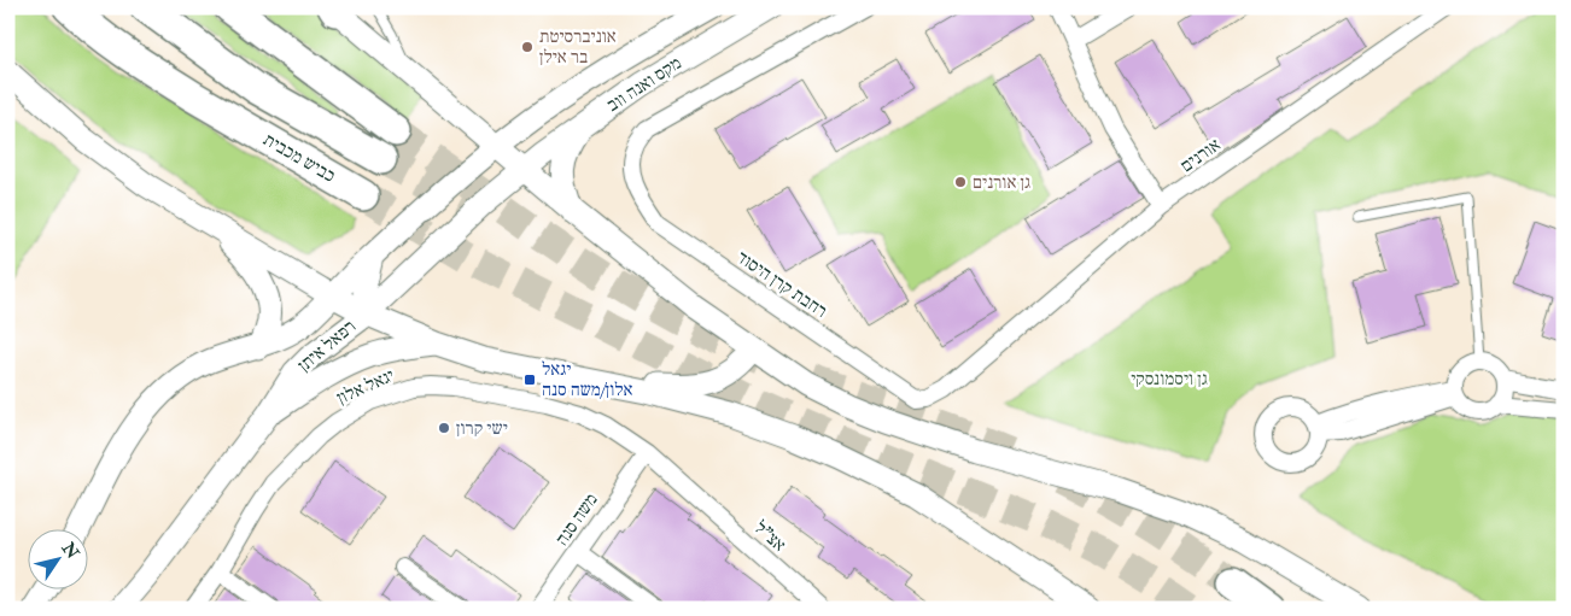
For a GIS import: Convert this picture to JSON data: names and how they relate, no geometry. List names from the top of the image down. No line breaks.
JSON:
{"streets":{"highway":["כביש מכבית"],"main road":["מקס ואנה ווב","רפאל איתן"],"street":["אורנים","רחבת קרן היסוד","יגאל אלון","משה סנה","אצ\"ל"]},"crossings":[["מקס ואנה ווב","רפאל איתן"],["אורנים","רחבת קרן היסוד"],["יגאל אלון","משה סנה"],["יגאל אלון","אצ\"ל"]],"parks":["גן ויסמונסקי"],"places":{"other":["אוניברסיטת בר אילן","גן אורנים","ישי קרון"],"transit":["יגאל אלון/משה סנה"]},"north":"top right"}
